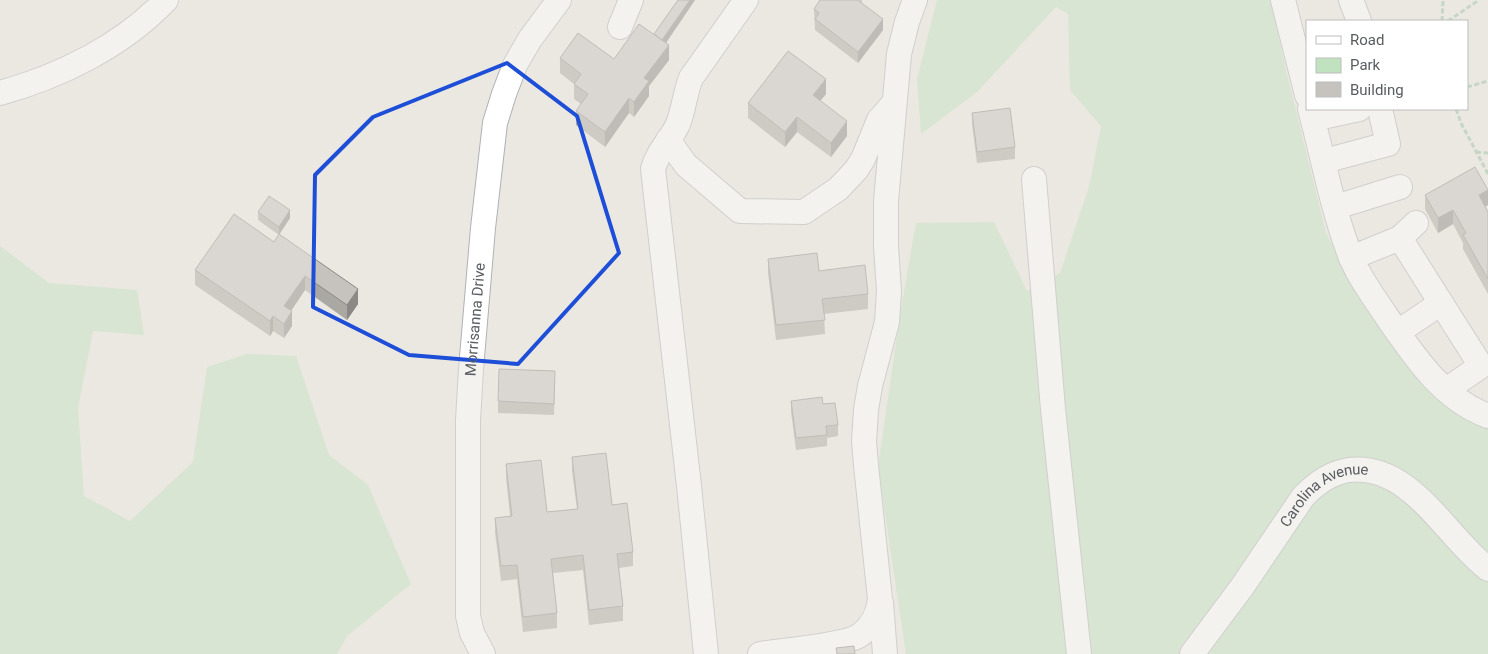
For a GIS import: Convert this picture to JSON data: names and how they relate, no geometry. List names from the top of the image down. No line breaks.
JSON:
{"streets":{"street":["Morrisanna Drive","Carolina Avenue"]},"legend":["Road","Park","Building"]}
